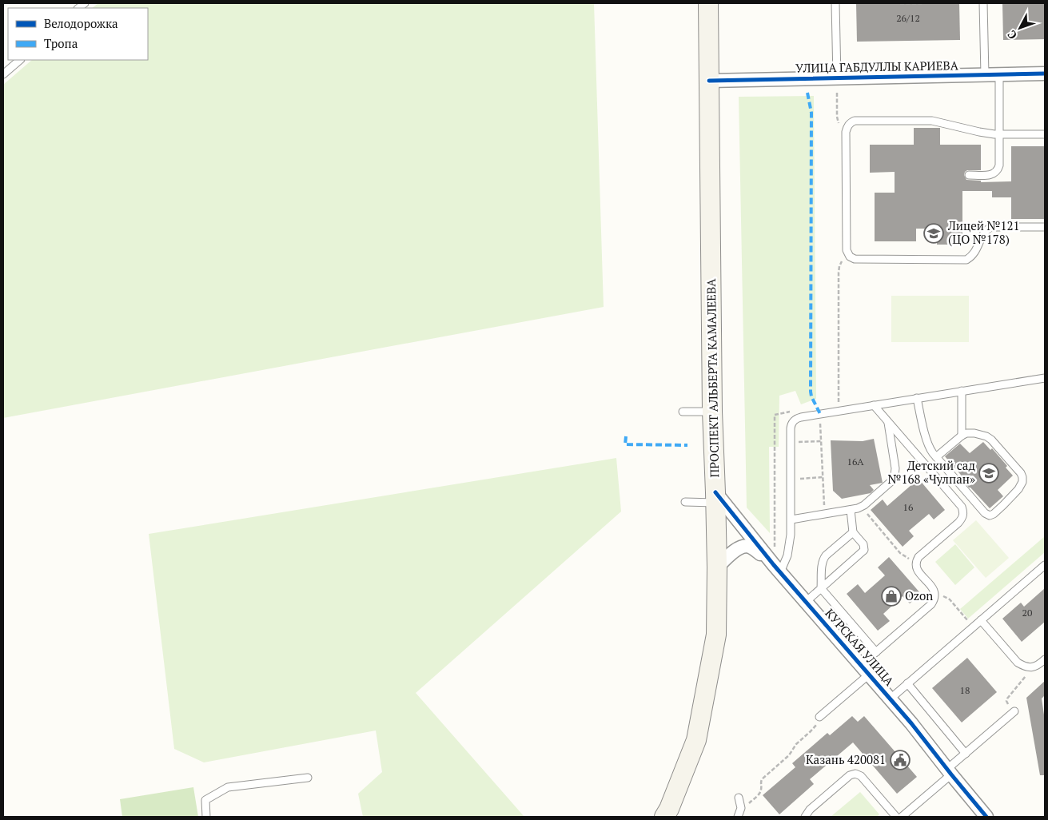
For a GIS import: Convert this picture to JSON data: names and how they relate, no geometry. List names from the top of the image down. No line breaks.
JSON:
{"streets":{"main road":["ПРОСПЕКТ АЛЬБЕРТА КАМАЛЕЕВА"],"street":["УЛИЦА ГАБДУЛЛЫ КАРИЕВА","КУРСКАЯ УЛИЦА"]},"crossings":[["УЛИЦА ГАБДУЛЛЫ КАРИЕВА","ПРОСПЕКТ АЛЬБЕРТА КАМАЛЕЕВА"],["ПРОСПЕКТ АЛЬБЕРТА КАМАЛЕЕВА","КУРСКАЯ УЛИЦА"]],"places":{"school or university":["Лицей №121 (ЦО №178)","Детский сад №168 «Чулпан»"],"shop":["Ozon"],"public building":["Казань 420081"]},"house_numbers":["26/12","16А","16","20","18"],"legend":["Велодорожка","Тропа"],"north":"bottom left"}
